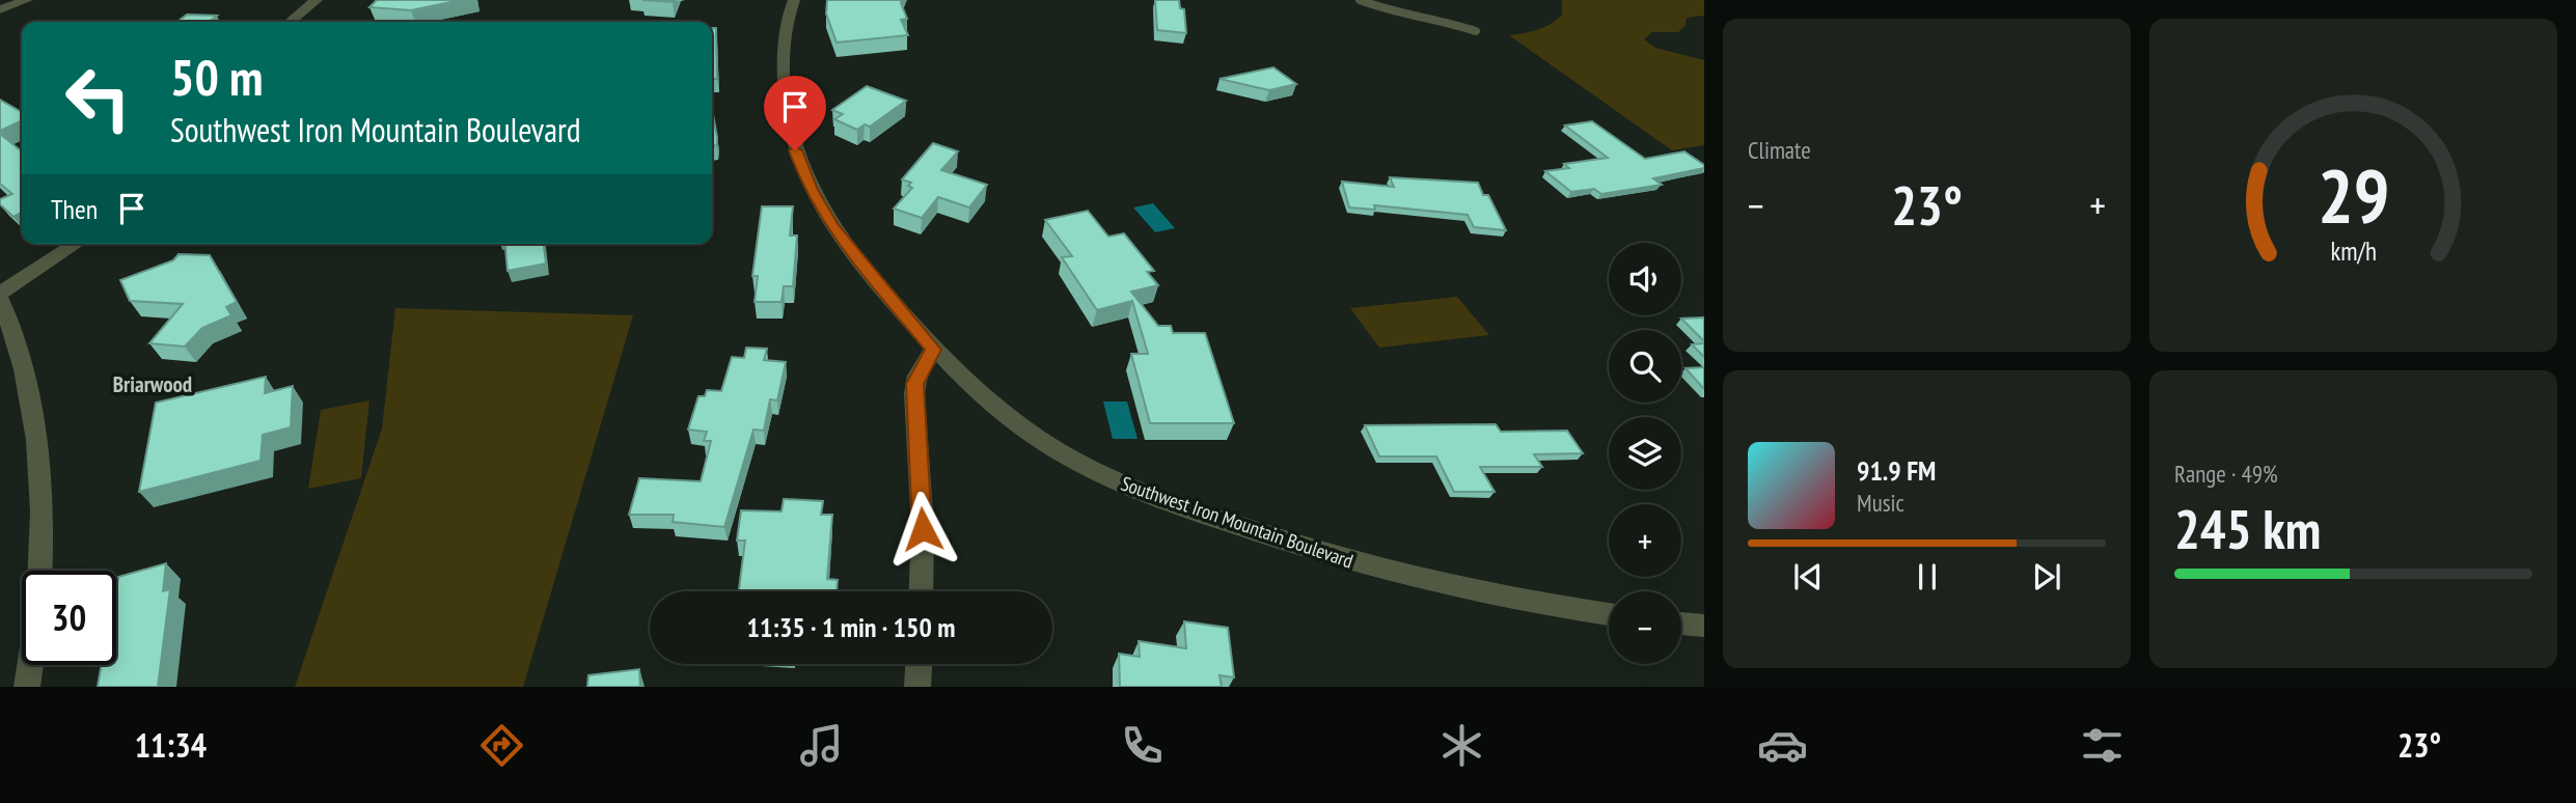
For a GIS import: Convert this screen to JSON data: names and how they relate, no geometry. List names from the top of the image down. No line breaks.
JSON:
{"streets":{"street":["Southwest Iron Mountain Boulevard"]},"districts":["Briarwood"],"page":{"tile":["Climate",["Range · 49%","245 km"]],"turn":["50 m","Southwest Iron Mountain Boulevard"],"then":"Then","heat":["−","23°","+"],"map_buttons":["+","−"],"song":["91.9 FM","Music"],"limit":"30","trip":"11:35 · 1 min · 150 m","tabs":["11:34","23°"],"gauge":["29","km/h"]}}
